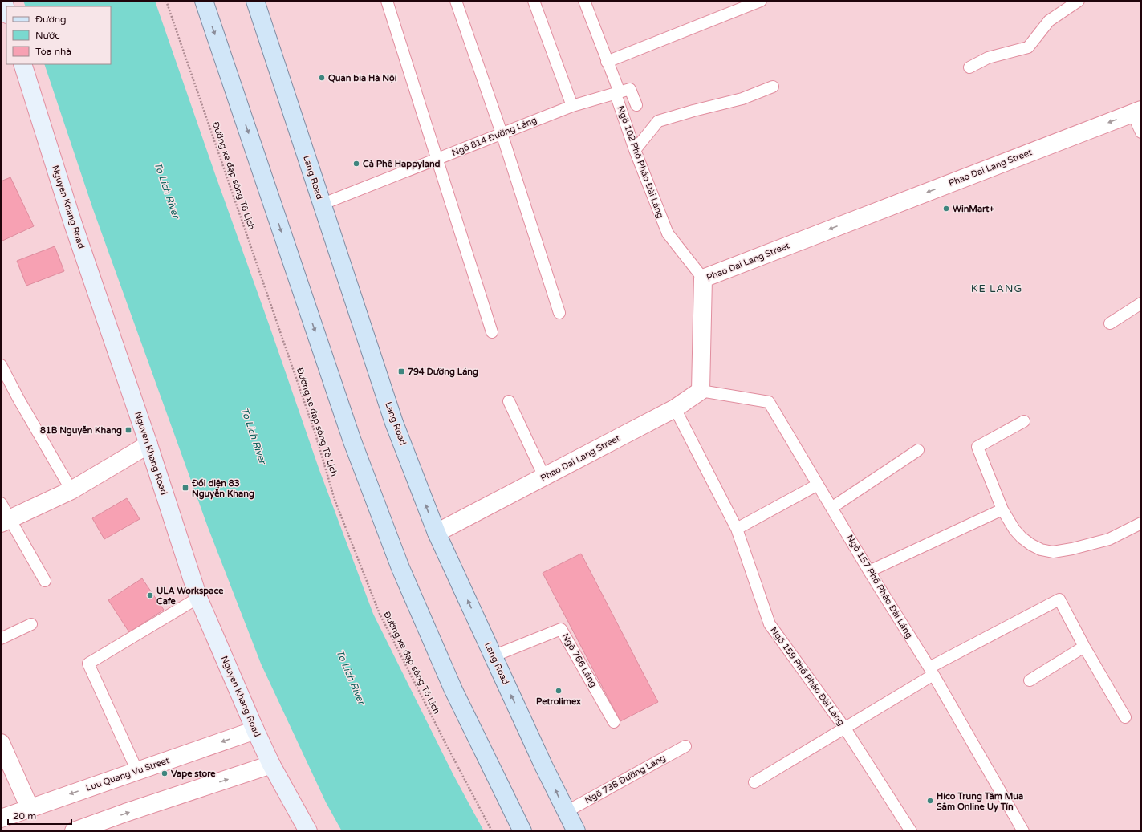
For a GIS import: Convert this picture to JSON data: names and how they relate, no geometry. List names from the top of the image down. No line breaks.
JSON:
{"streets":{"main road":["Lang Road","Nguyen Khang Road"],"street":["Phao Dai Lang Street","Luu Quang Vu Street"],"lane":["Ngõ 814 Đường Láng","Ngõ 102 Phố Pháo Đài Láng","Ngõ 157 Phố Pháo Đài Láng","Ngõ 766 Láng","Ngõ 159 Phố Pháo Đài Láng","Ngõ 738 Đường Láng"],"path":["Đường xe đạp sông Tô Lịch"]},"crossings":[["Ngõ 814 Đường Láng","Ngõ 102 Phố Pháo Đài Láng"],["Ngõ 814 Đường Láng","Lang Road"],["Ngõ 102 Phố Pháo Đài Láng","Phao Dai Lang Street"],["Phao Dai Lang Street","Lang Road"],["Phao Dai Lang Street","Ngõ 157 Phố Pháo Đài Láng"],["Phao Dai Lang Street","Ngõ 159 Phố Pháo Đài Láng"],["Lang Road","Ngõ 766 Láng"],["Lang Road","Ngõ 738 Đường Láng"],["Nguyen Khang Road","Luu Quang Vu Street"]],"one_way":["Phao Dai Lang Street"],"districts":["KE LANG"],"water":["To Lich River"],"places":{"other":["Quán bia Hà Nội","Cà Phê Happyland","WinMart+","ULA Workspace Cafe","Petrolimex","Vape store","Hico Trung Tâm Mua Sắm Online Uy Tín"],"transit":["794 Đường Láng","81B Nguyễn Khang","Đối diện 83 Nguyễn Khang"]},"legend":["Đường","Nước","Tòa nhà"],"scale_bar":"20 m"}
